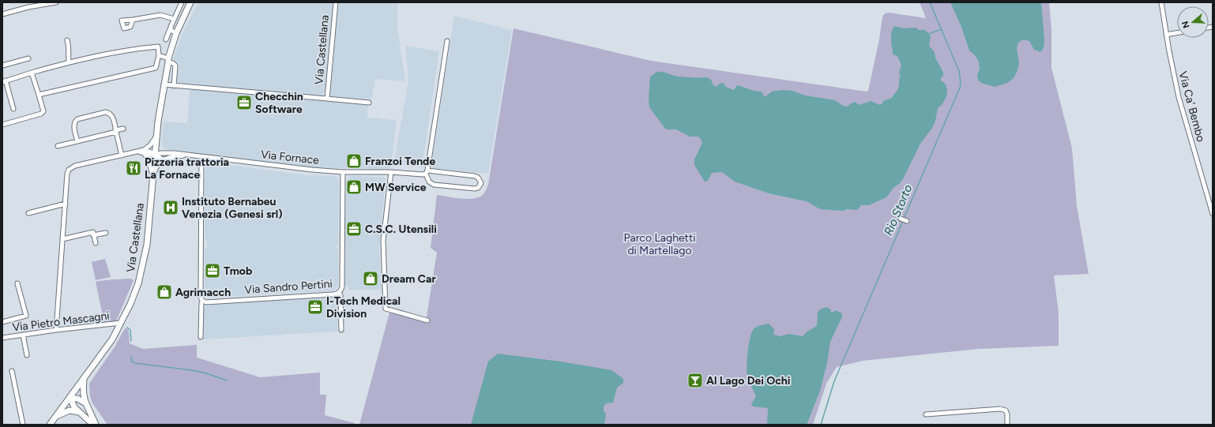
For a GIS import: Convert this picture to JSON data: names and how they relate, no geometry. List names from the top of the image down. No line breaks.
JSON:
{"streets":{"street":["Via Castellana","Via Ca' Bembo","Via Fornace","Via Sandro Pertini","Via Pietro Mascagni"]},"crossings":[["Via Castellana","Via Fornace"],["Via Castellana","Via Pietro Mascagni"],["Via Fornace","Via Sandro Pertini"]],"water":["Rio Storto"],"parks":["Parco Laghetti di Martellago"],"places":{"office":["Checchin Software","C.S.C. Utensili","Tmob","I-Tech Medical Division"],"shop":["Franzoi Tende","MW Service","Dream Car","Agrimacch"],"restaurant":["Pizzeria trattoria La Fornace"],"hospital":["Instituto Bernabeu Venezia (Genesi srl)"],"bar":["Al Lago Dei Ochi"]},"north":"left"}
